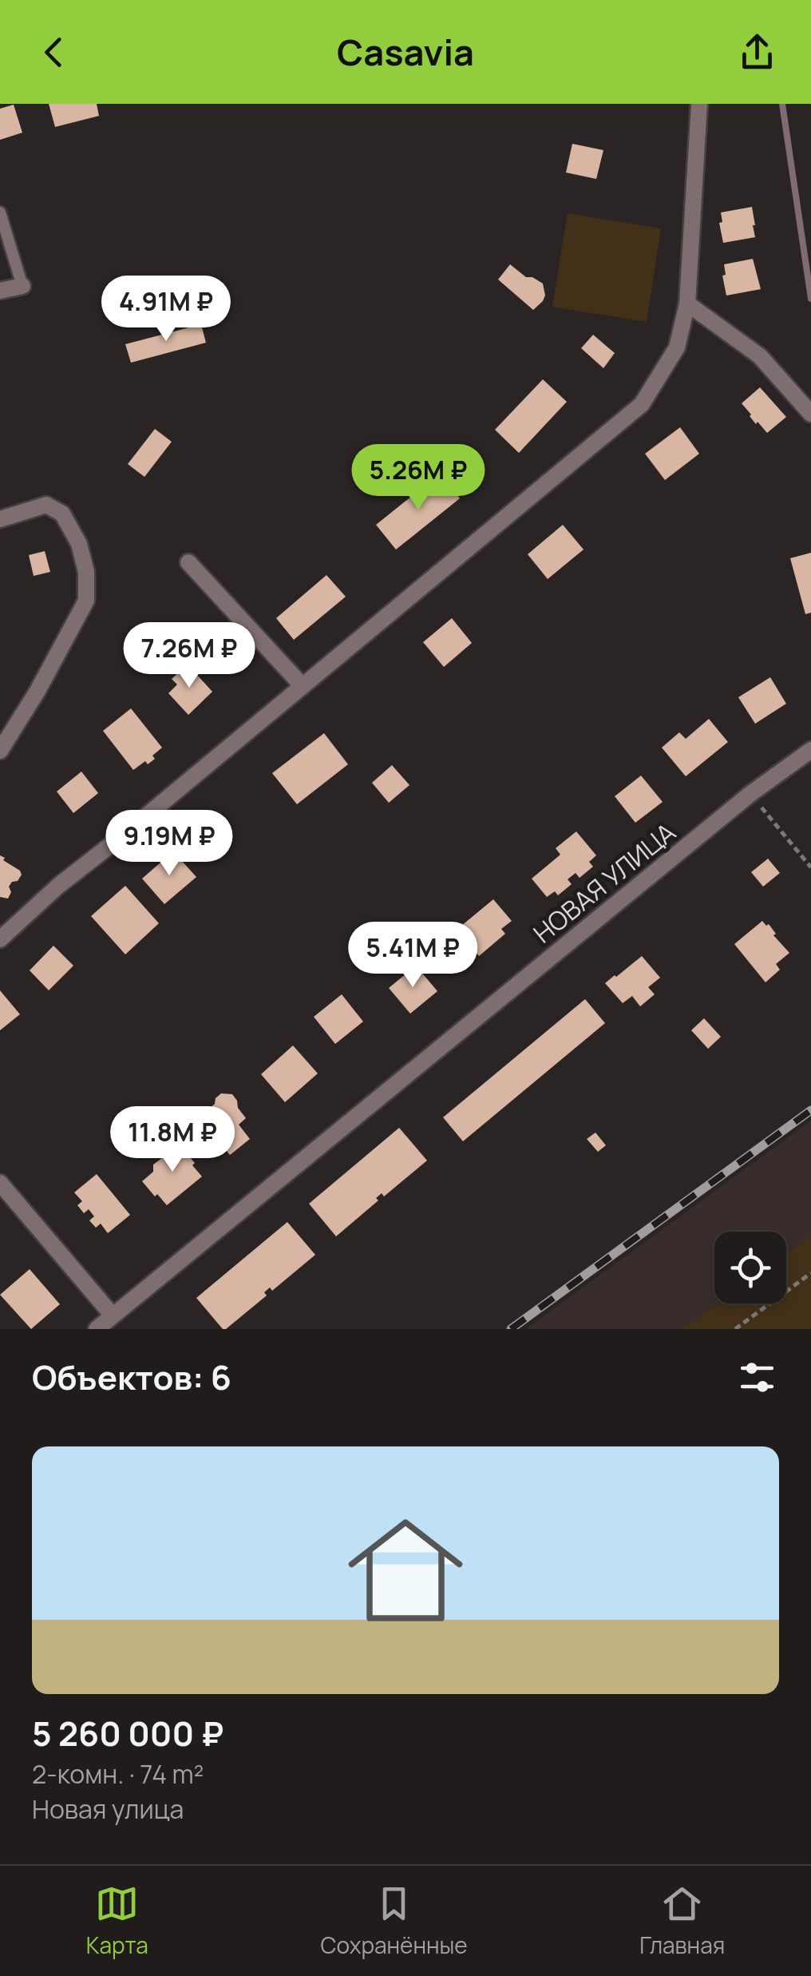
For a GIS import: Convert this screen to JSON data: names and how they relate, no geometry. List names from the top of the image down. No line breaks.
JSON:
{"streets":{"street":["НОВАЯ УЛИЦА"]},"page":{"header":"Casavia","price":["4.91M ₽","5.26M ₽","7.26M ₽","9.19M ₽","5.41M ₽","11.8M ₽"],"heading":"Объектов: 6","list":[{"name":"5 260 000 ₽","note":"2-комн. · 74 m² · Новая улица"}],"tabs":["Карта","Сохранённые","Главная"]}}
